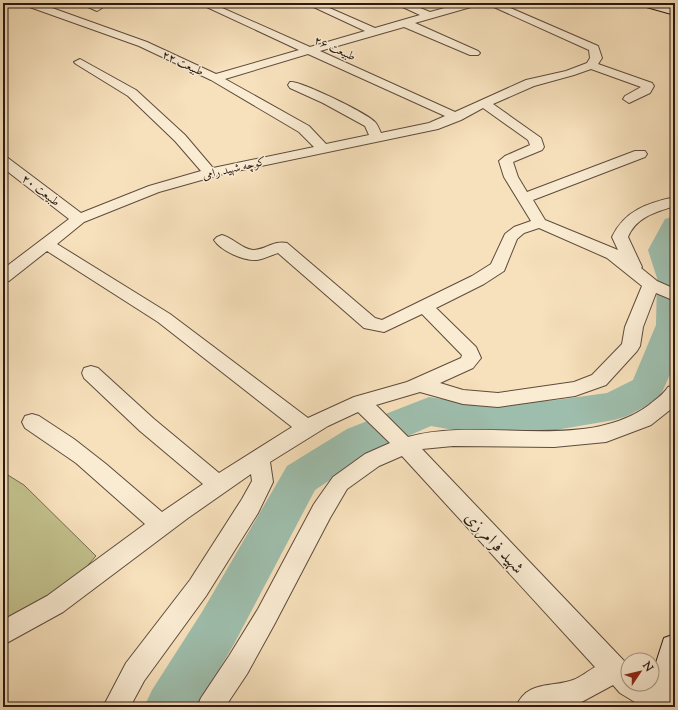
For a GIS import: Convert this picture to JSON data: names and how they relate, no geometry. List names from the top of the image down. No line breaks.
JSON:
{"streets":{"street":["طبیعت ۲۶","طبیعت ۲۲","کوچه شهید رامی","طبیعت ۲۰","شهید فرامرزی"]},"crossings":[["طبیعت ۲۶","کوچه شهید رامی"],["طبیعت ۲۲","کوچه شهید رامی"],["کوچه شهید رامی","طبیعت ۲۰"]],"north":"top right"}
